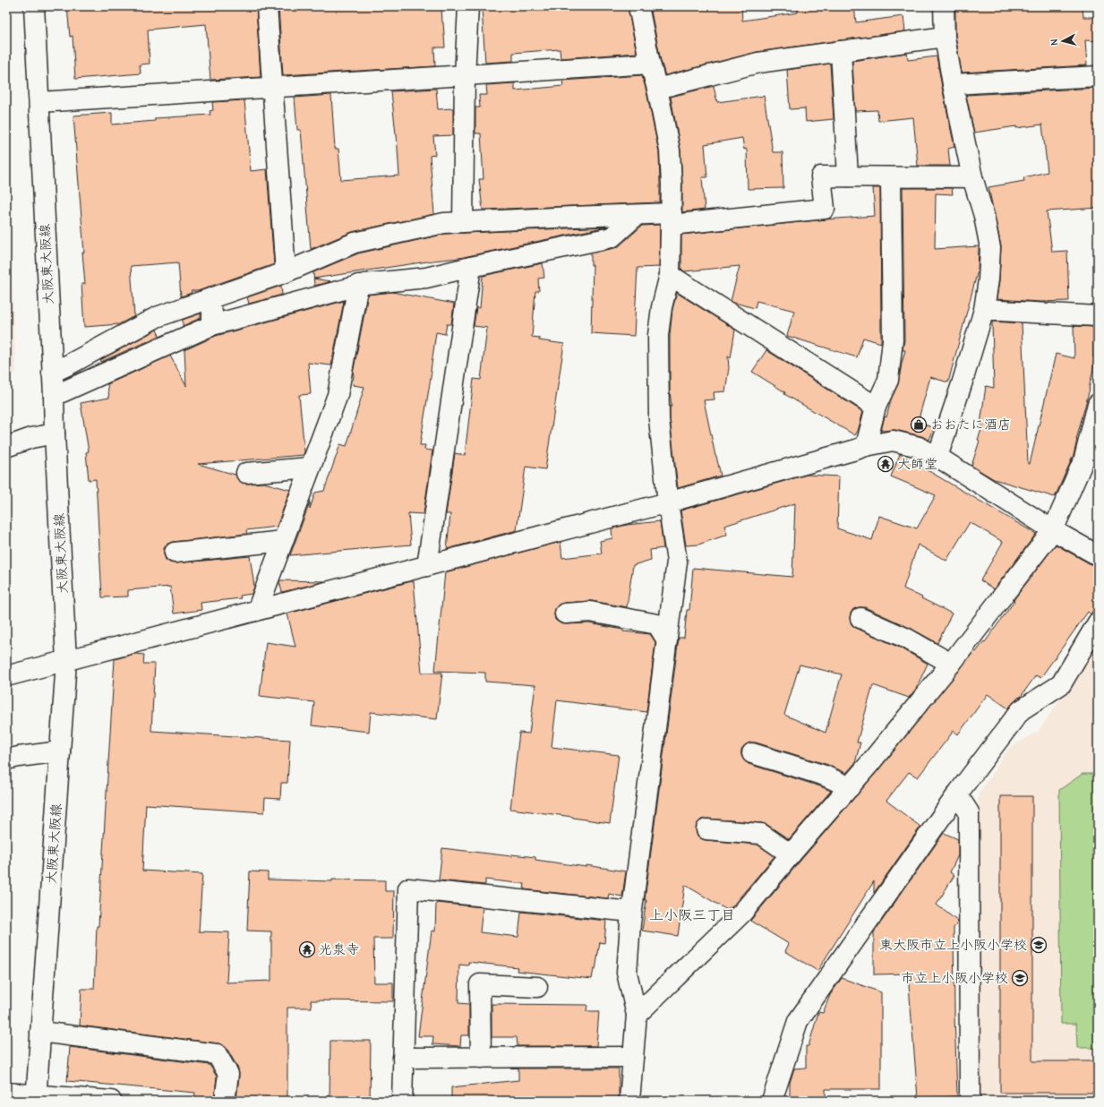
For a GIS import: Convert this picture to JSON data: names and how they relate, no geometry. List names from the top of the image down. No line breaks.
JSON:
{"streets":{"street":["大阪東大阪線"]},"districts":["上小阪三丁目"],"places":{"shop":["おおたに酒店"],"temple":["大師堂","光泉寺"],"school or university":["東大阪市立上小阪小学校","市立上小阪小学校"]},"north":"left"}
